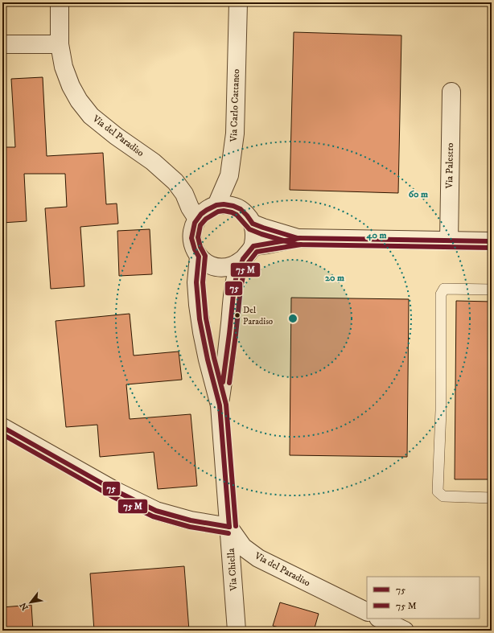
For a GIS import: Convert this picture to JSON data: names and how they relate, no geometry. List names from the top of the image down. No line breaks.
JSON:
{"streets":{"street":["Via Carlo Cattaneo","Via del Paradiso","Via Palestro","Via Chiella"]},"crossings":[["Via Carlo Cattaneo","Via del Paradiso"],["Via del Paradiso","Via Chiella"]],"places":["Del Paradiso"],"lines":["transit line 75"],"legend":["75","75 M"],"north":"bottom left","rings":["60 m","40 m","20 m"]}
